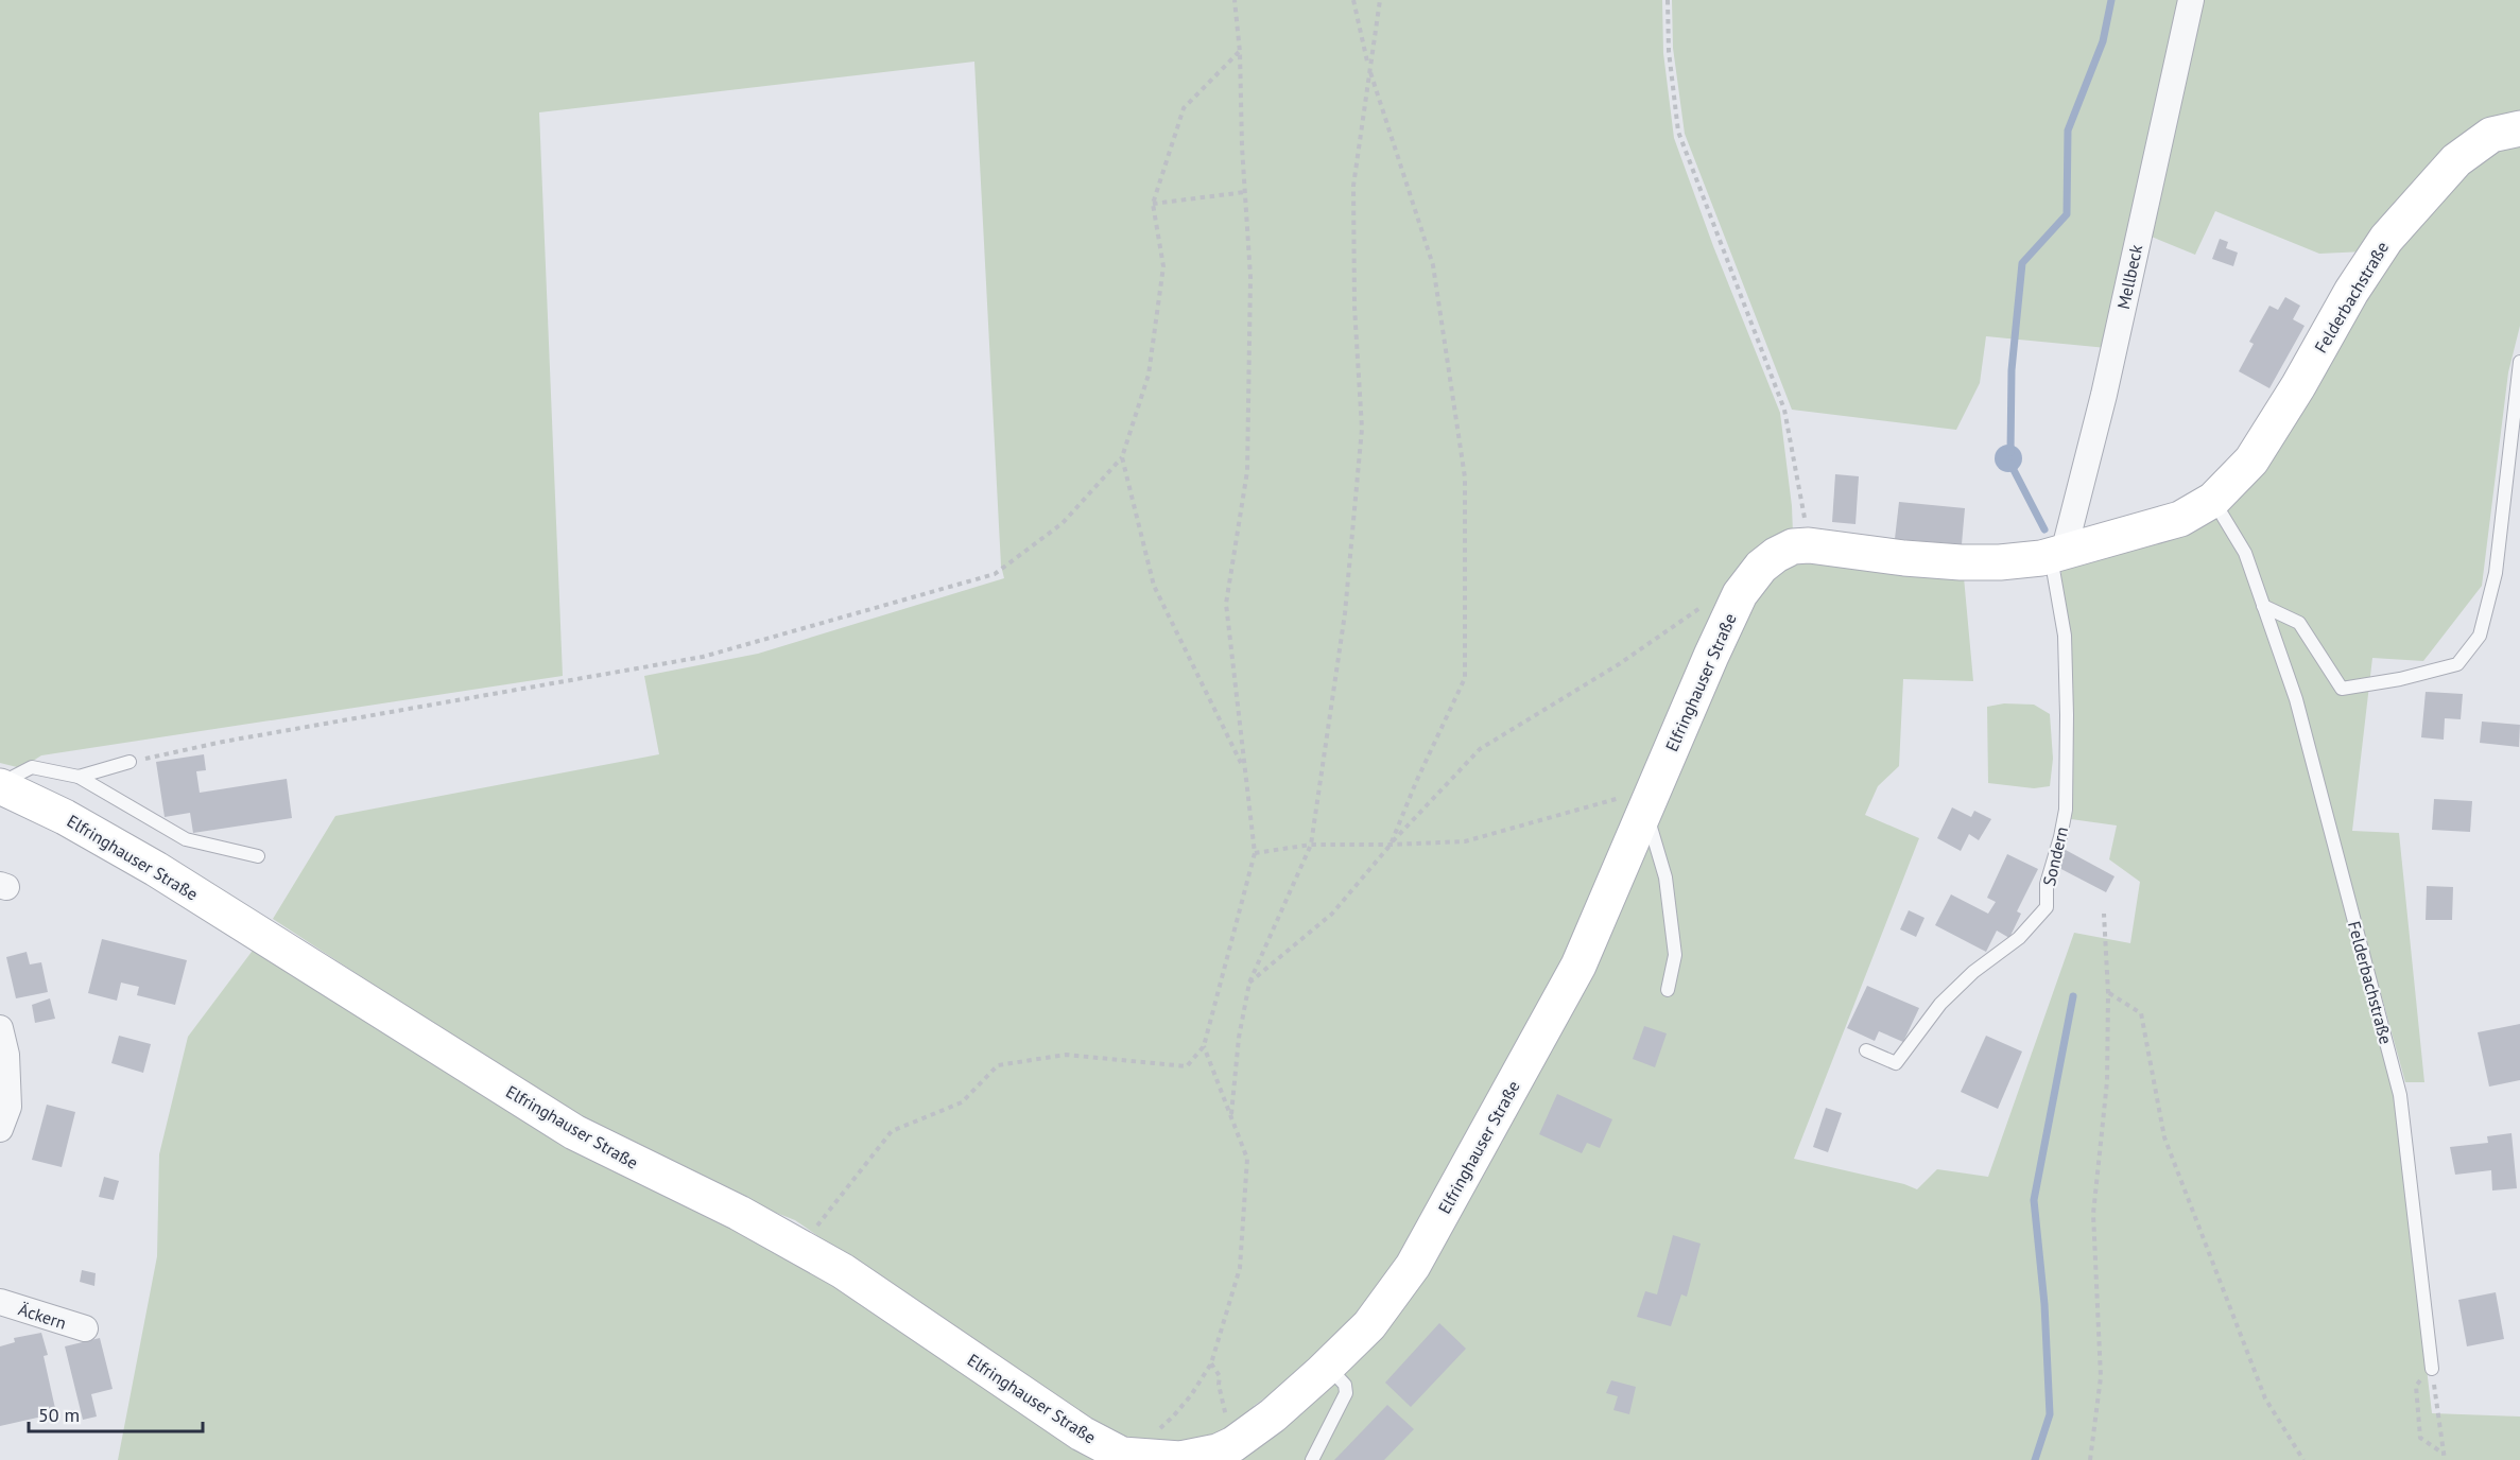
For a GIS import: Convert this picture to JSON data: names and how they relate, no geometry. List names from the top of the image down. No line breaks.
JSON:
{"streets":{"street":["Mellbeck","Felderbachstraße","Elfringhauser Straße","Äckern"],"lane":["Sondern"]},"crossings":[["Mellbeck","Felderbachstraße"],["Mellbeck","Elfringhauser Straße"],["Mellbeck","Sondern"],["Felderbachstraße","Elfringhauser Straße"],["Felderbachstraße","Sondern"],["Elfringhauser Straße","Sondern"]],"scale_bar":"50 m"}
